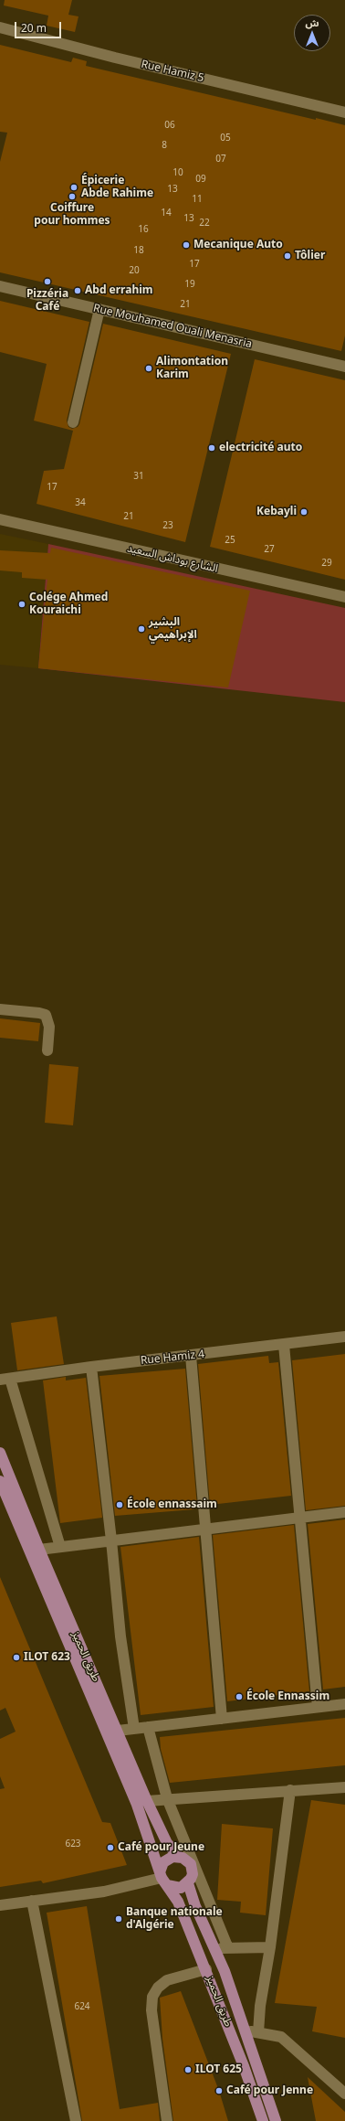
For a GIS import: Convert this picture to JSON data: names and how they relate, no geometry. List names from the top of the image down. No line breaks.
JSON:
{"streets":{"main road":["طريق الحميز"],"street":["Rue Hamiz 5","Rue Mouhamed Ouali Menasria","الشارع بوداش السعيد","Rue Hamiz 4"]},"places":["Épicerie Abde Rahime","Coiffure pour hommes","Mecanique Auto","Tôlier","Pizzéria Café","Abd errahim","Alimontation Karim","electricité auto","Kebayli","Colége Ahmed Kouraichi","البشير الإبراهيمي","École ennassaim","ILOT 623","École Ennassim","Café pour Jeune","Banque nationale d'Algérie","ILOT 625","Café pour Jenne"],"house_numbers":["06","05","8","07","10","09","13","11","14","13","22","16","18","17","20","19","21","31","17","34","21","23","25","27","29","623","624"],"scale_bar":"20 m","north":"top"}
